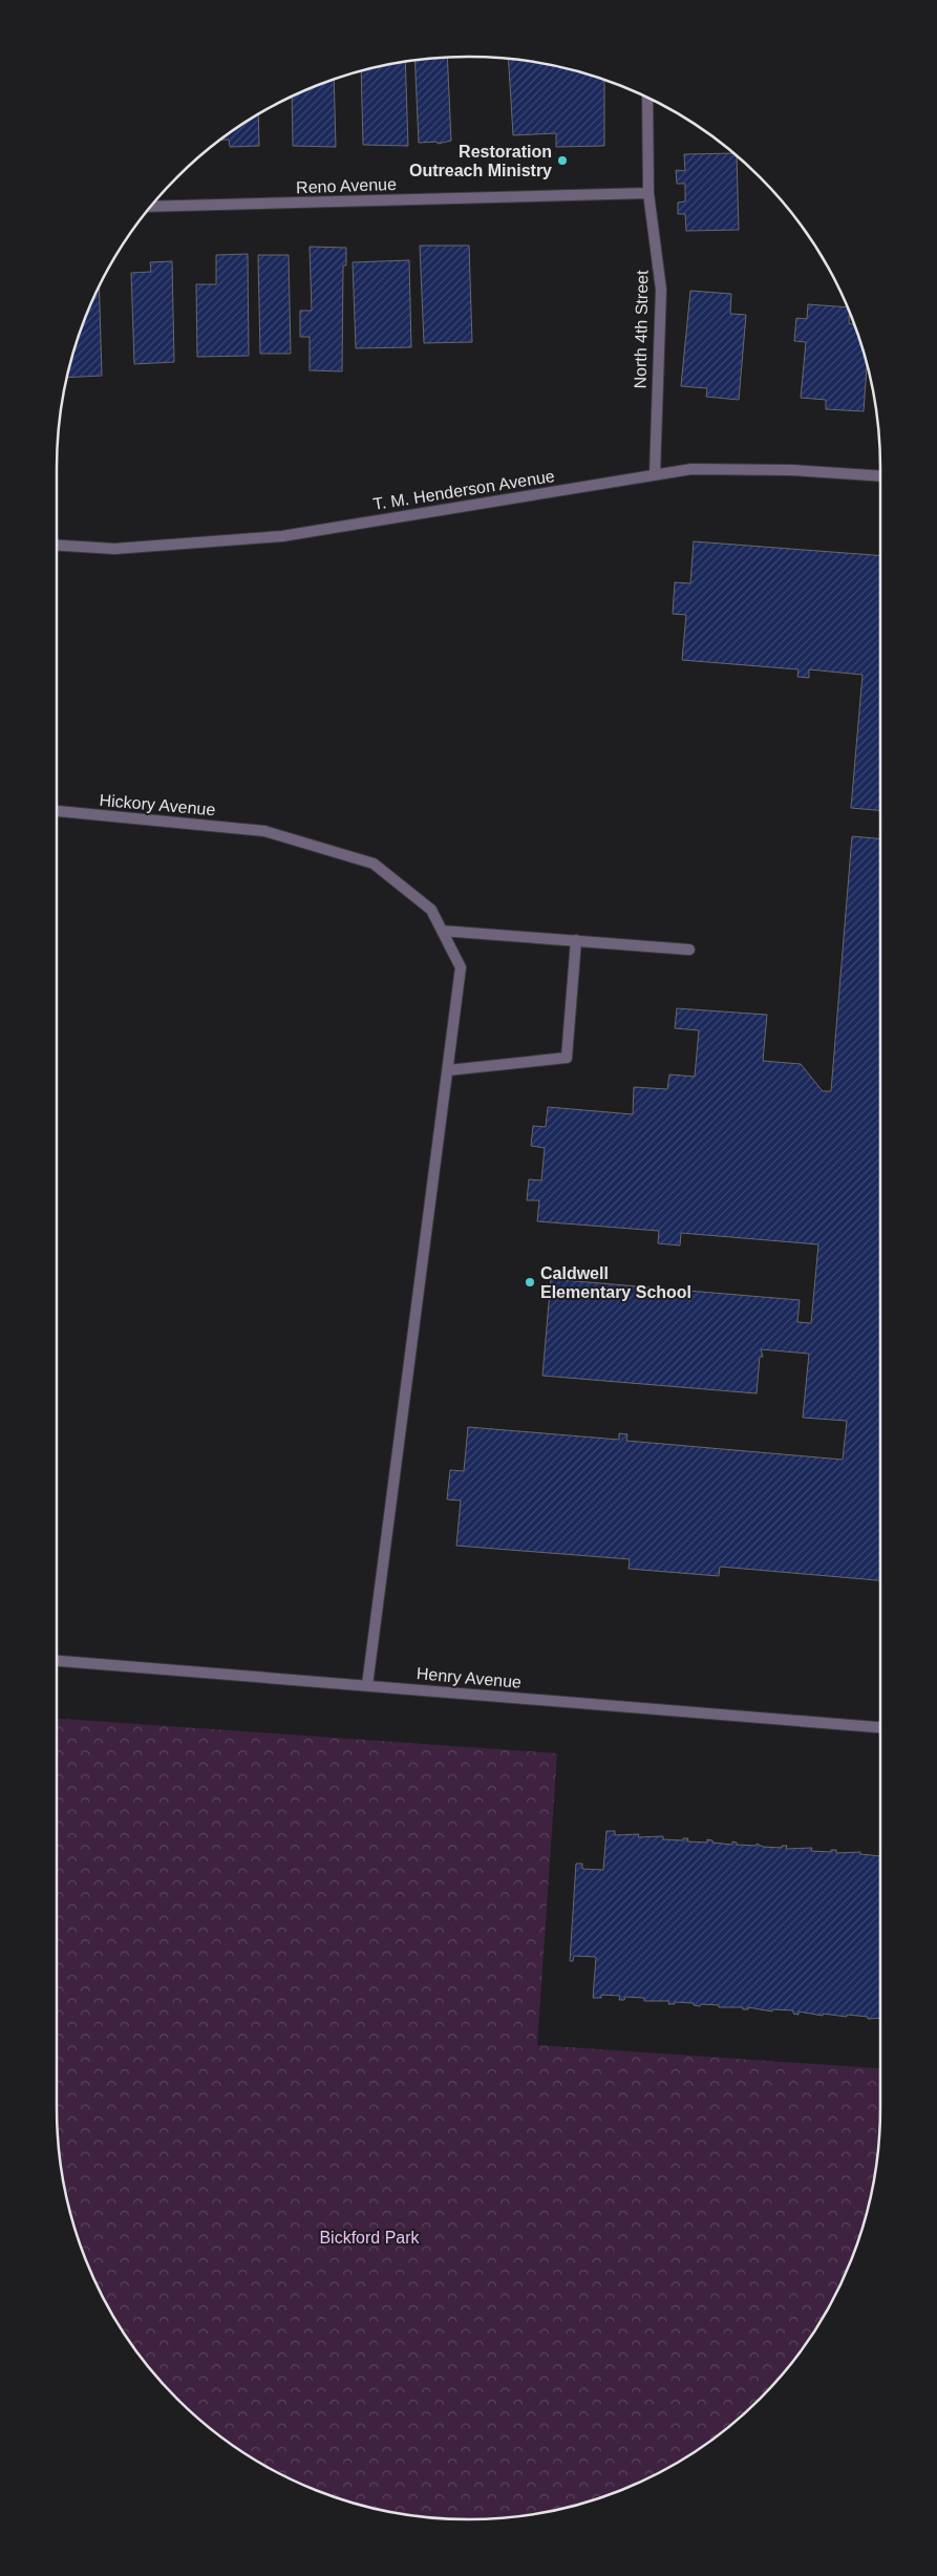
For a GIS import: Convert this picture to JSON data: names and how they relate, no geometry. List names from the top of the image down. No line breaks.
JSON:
{"streets":{"street":["Reno Avenue","North 4th Street","T. M. Henderson Avenue","Hickory Avenue","Henry Avenue"]},"crossings":[["Reno Avenue","North 4th Street"],["North 4th Street","T. M. Henderson Avenue"],["Hickory Avenue","Henry Avenue"]],"parks":["Bickford Park"],"places":["Restoration Outreach Ministry","Caldwell Elementary School"]}
